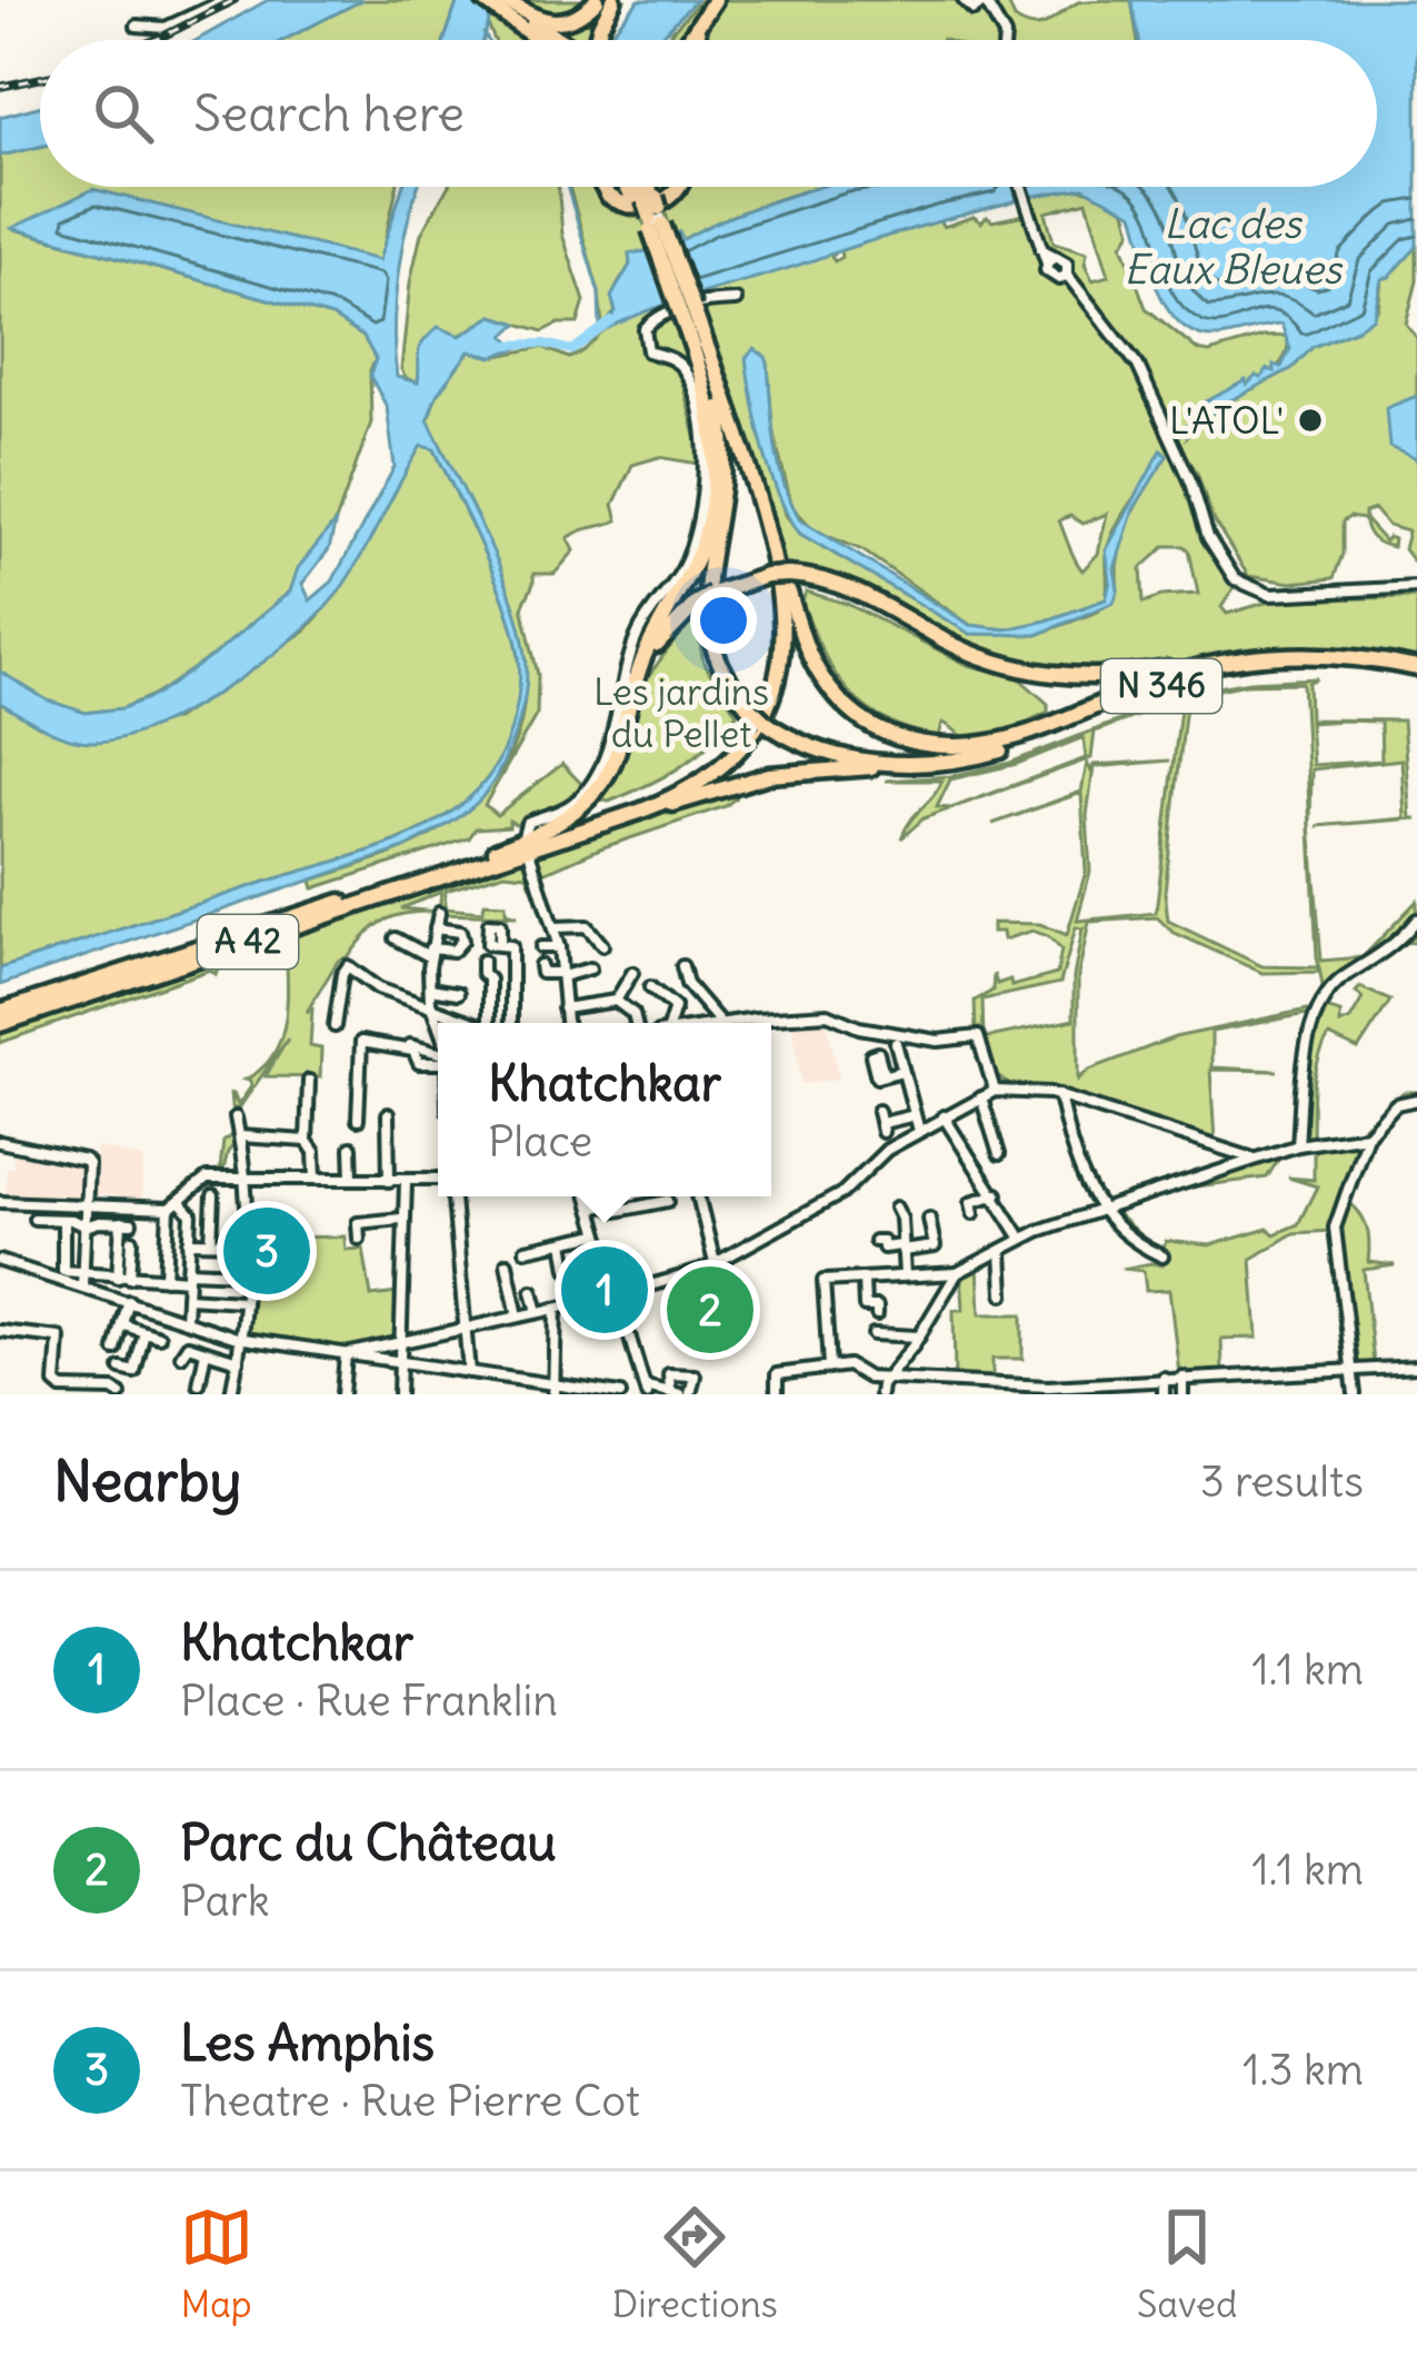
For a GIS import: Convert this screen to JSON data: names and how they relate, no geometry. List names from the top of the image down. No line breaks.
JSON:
{"streets":{"highway":["N 346","A 42"]},"crossings":[["N 346","A 42"]],"water":["Lac des Eaux Bleues"],"parks":["Les jardins du Pellet"],"places":["L'ATOL'"],"page":{"search":"Search here","popup":["Khatchkar","Place"],"pins":["3","1","2"],"heading":["Nearby","3 results"],"list":[{"mark":"1","name":"Khatchkar","note":"Place · Rue Franklin","value":"1.1 km"},{"mark":"2","name":"Parc du Château","note":"Park","value":"1.1 km"},{"mark":"3","name":"Les Amphis","note":"Theatre · Rue Pierre Cot","value":"1.3 km"}],"nav":["Map","Directions","Saved"]}}
